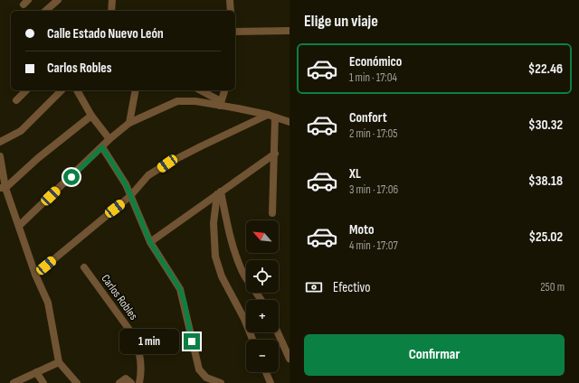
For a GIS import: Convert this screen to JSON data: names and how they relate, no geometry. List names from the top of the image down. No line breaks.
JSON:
{"streets":{"street":["Carlos Robles"]},"north":"top left","page":{"heading":"Elige un viaje","banner":["Calle Estado Nuevo León","Carlos Robles"],"list":[{"name":"Económico","note":"1 min · 17:04","value":"$22.46"},{"name":"Confort","note":"2 min · 17:05","value":"$30.32"},{"name":"XL","note":"3 min · 17:06","value":"$38.18"},{"name":"Moto","note":"4 min · 17:07","value":"$25.02"}],"map_buttons":["+","−"],"pay":["Efectivo","250 m"],"buttons":"Confirmar","bubble":"1 min"}}
